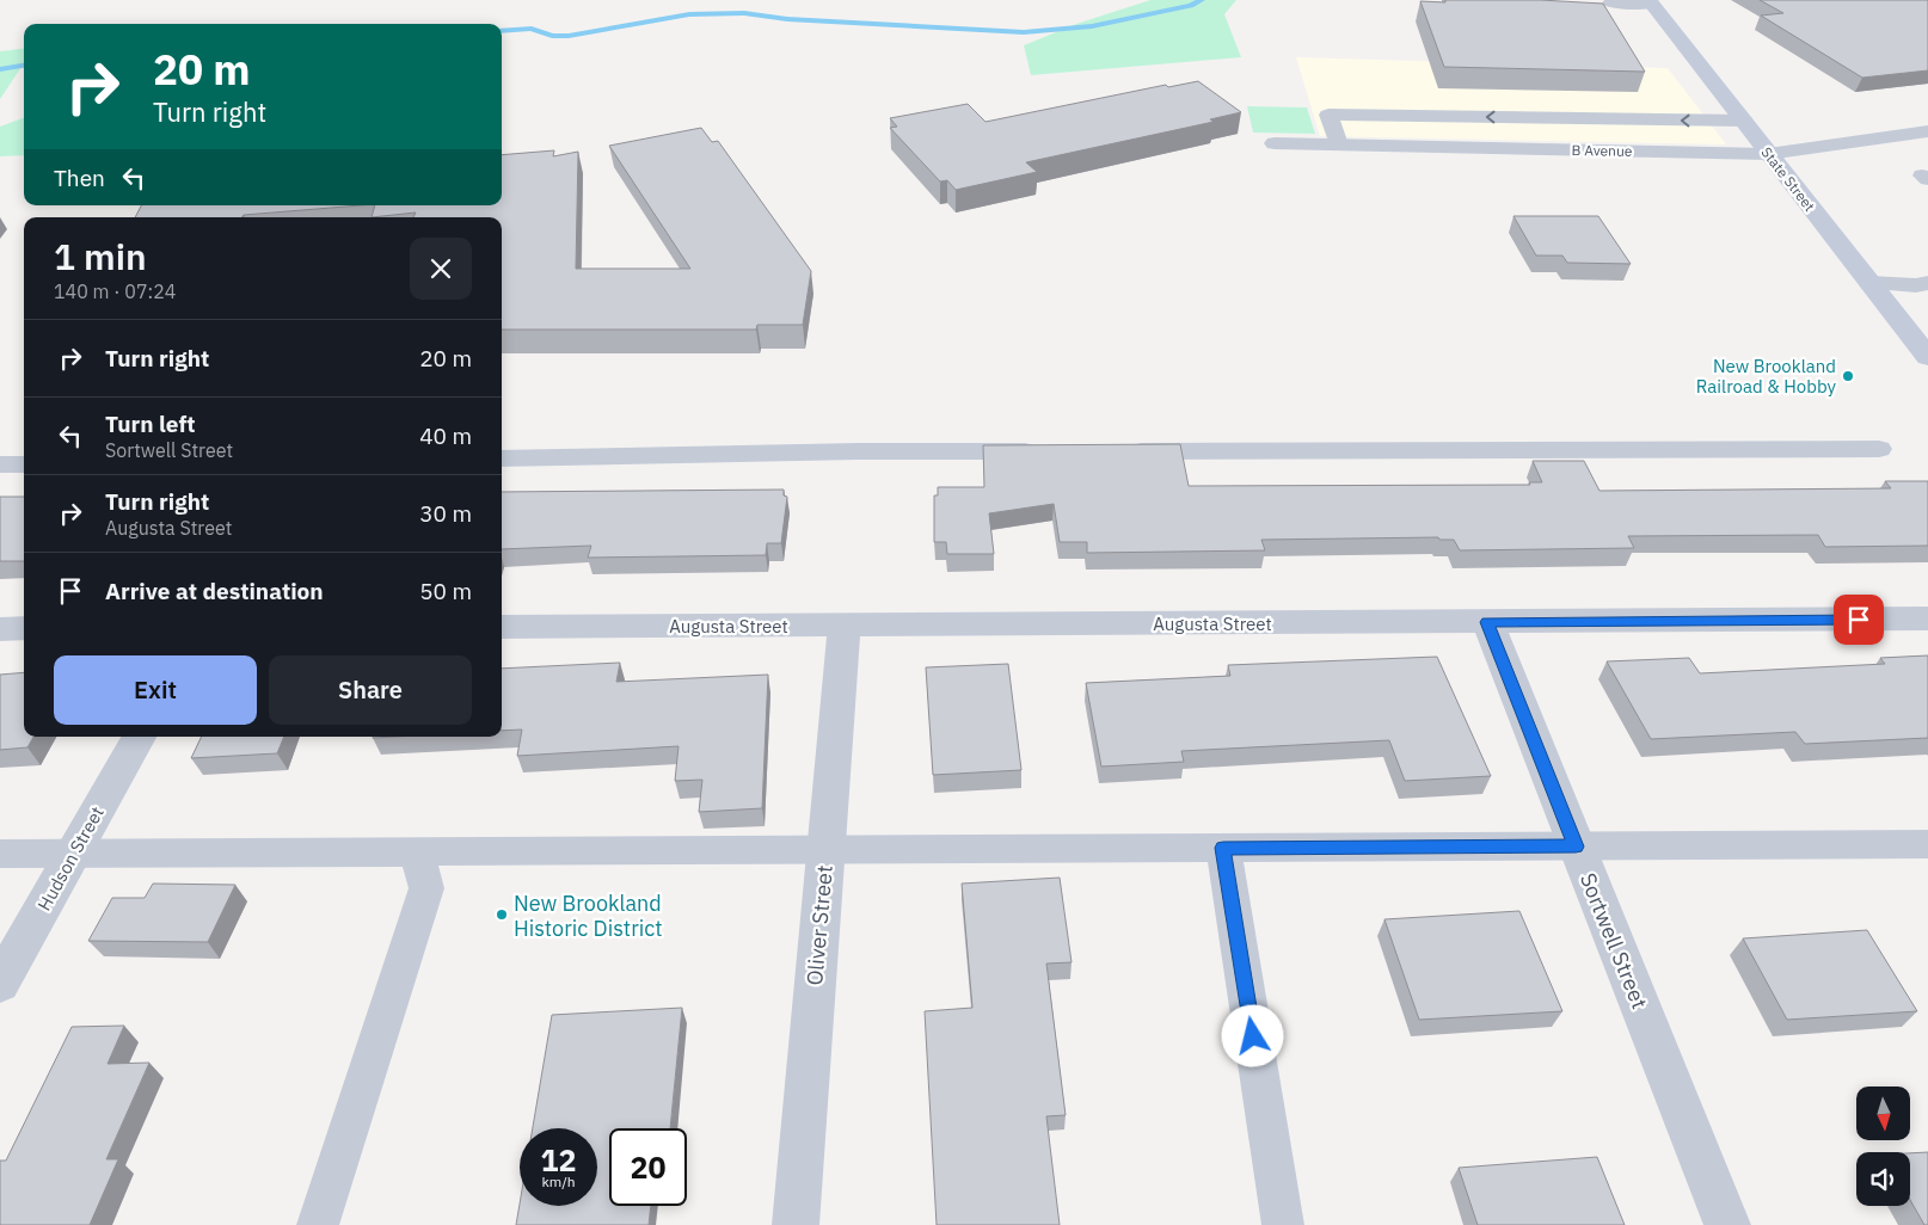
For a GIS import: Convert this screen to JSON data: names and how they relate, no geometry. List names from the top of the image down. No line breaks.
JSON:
{"streets":{"main road":["State Street"],"street":["B Avenue","Augusta Street","Hudson Street","Oliver Street","Sortwell Street"]},"crossings":[["B Avenue","State Street"],["Augusta Street","Oliver Street"],["Augusta Street","Sortwell Street"]],"places":["New Brookland Railroad & Hobby","New Brookland Historic District"],"north":"bottom","page":{"turn":["20 m","Turn right"],"then":"Then","heading":["1 min","140 m · 07:24"],"list":[{"name":"Turn right","value":"20 m"},{"name":"Turn left","note":"Sortwell Street","value":"40 m"},{"name":"Turn right","note":"Augusta Street","value":"30 m"},{"name":"Arrive at destination","value":"50 m"}],"buttons":["Exit","Share"],"speed":"12 km/h","limit":"20"}}
